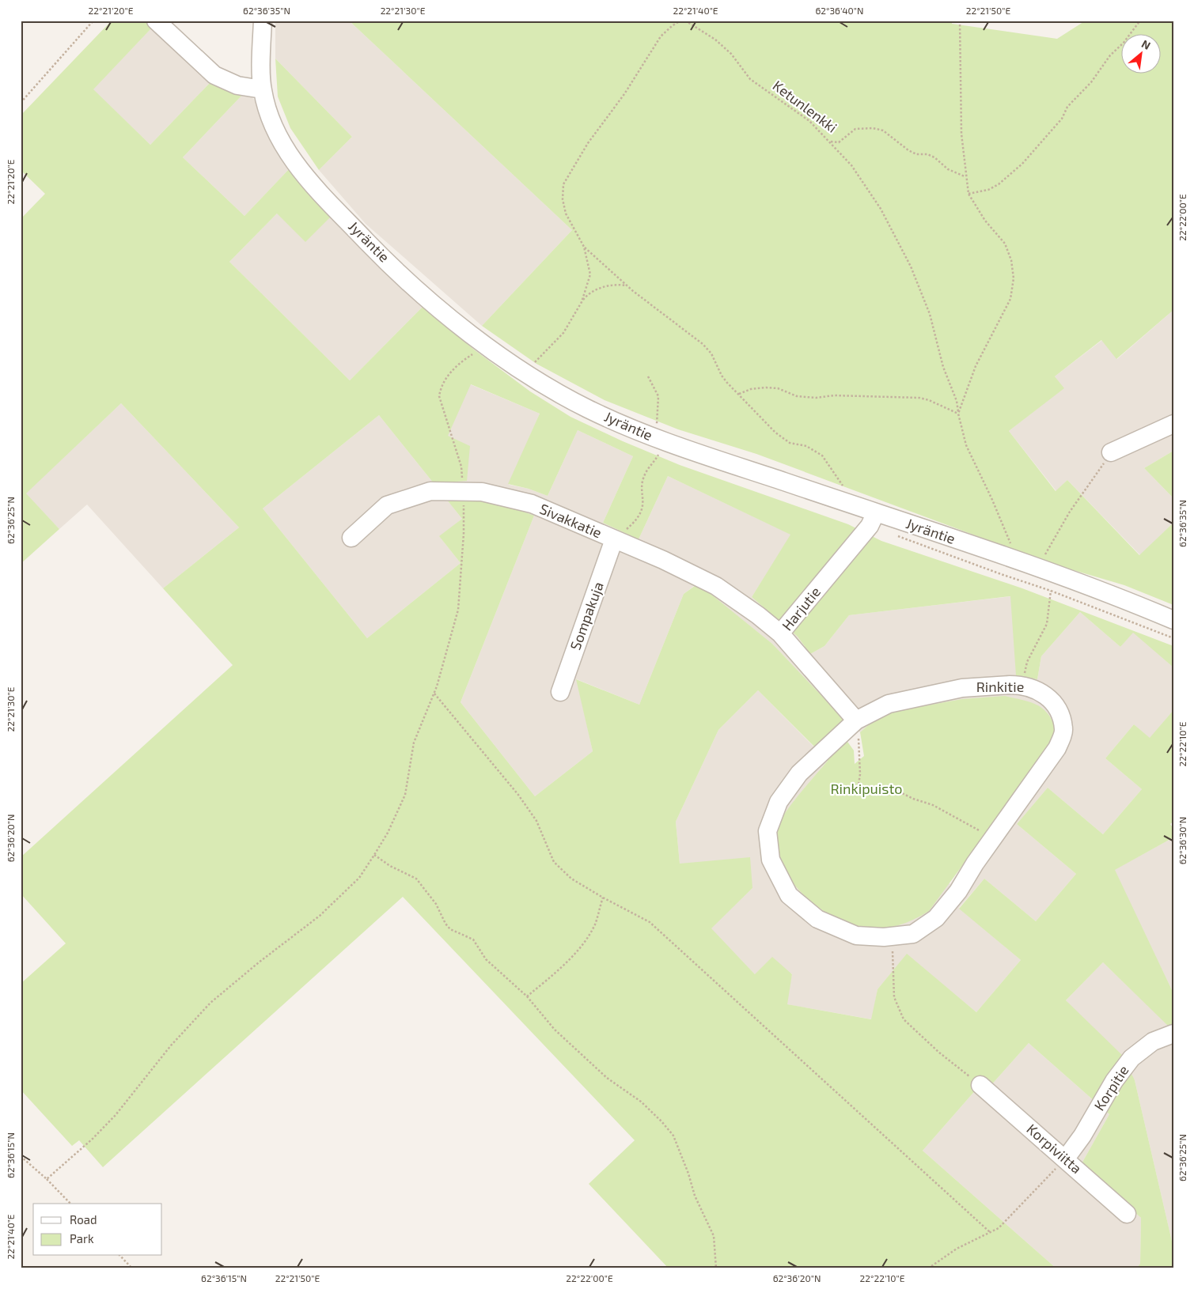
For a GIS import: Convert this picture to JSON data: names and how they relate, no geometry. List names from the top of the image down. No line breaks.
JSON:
{"streets":{"street":["Jyräntie","Sivakkatie","Harjutie","Sompakuja","Rinkitie","Korpitie","Korpiviitta"],"path":["Ketunlenkki"]},"crossings":[["Jyräntie","Harjutie"],["Sivakkatie","Harjutie"],["Sivakkatie","Sompakuja"],["Harjutie","Rinkitie"],["Korpitie","Korpiviitta"]],"parks":["Rinkipuisto"],"legend":["Road","Park"],"north":"top right","coordinates":["22°21'20\"E","62°36'35\"N","22°21'30\"E","22°21'40\"E","62°36'40\"N","22°21'50\"E","22°22'00\"E","62°36'25\"N","22°22'10\"E","62°36'20\"N","62°36'30\"N","62°36'15\"N"]}
